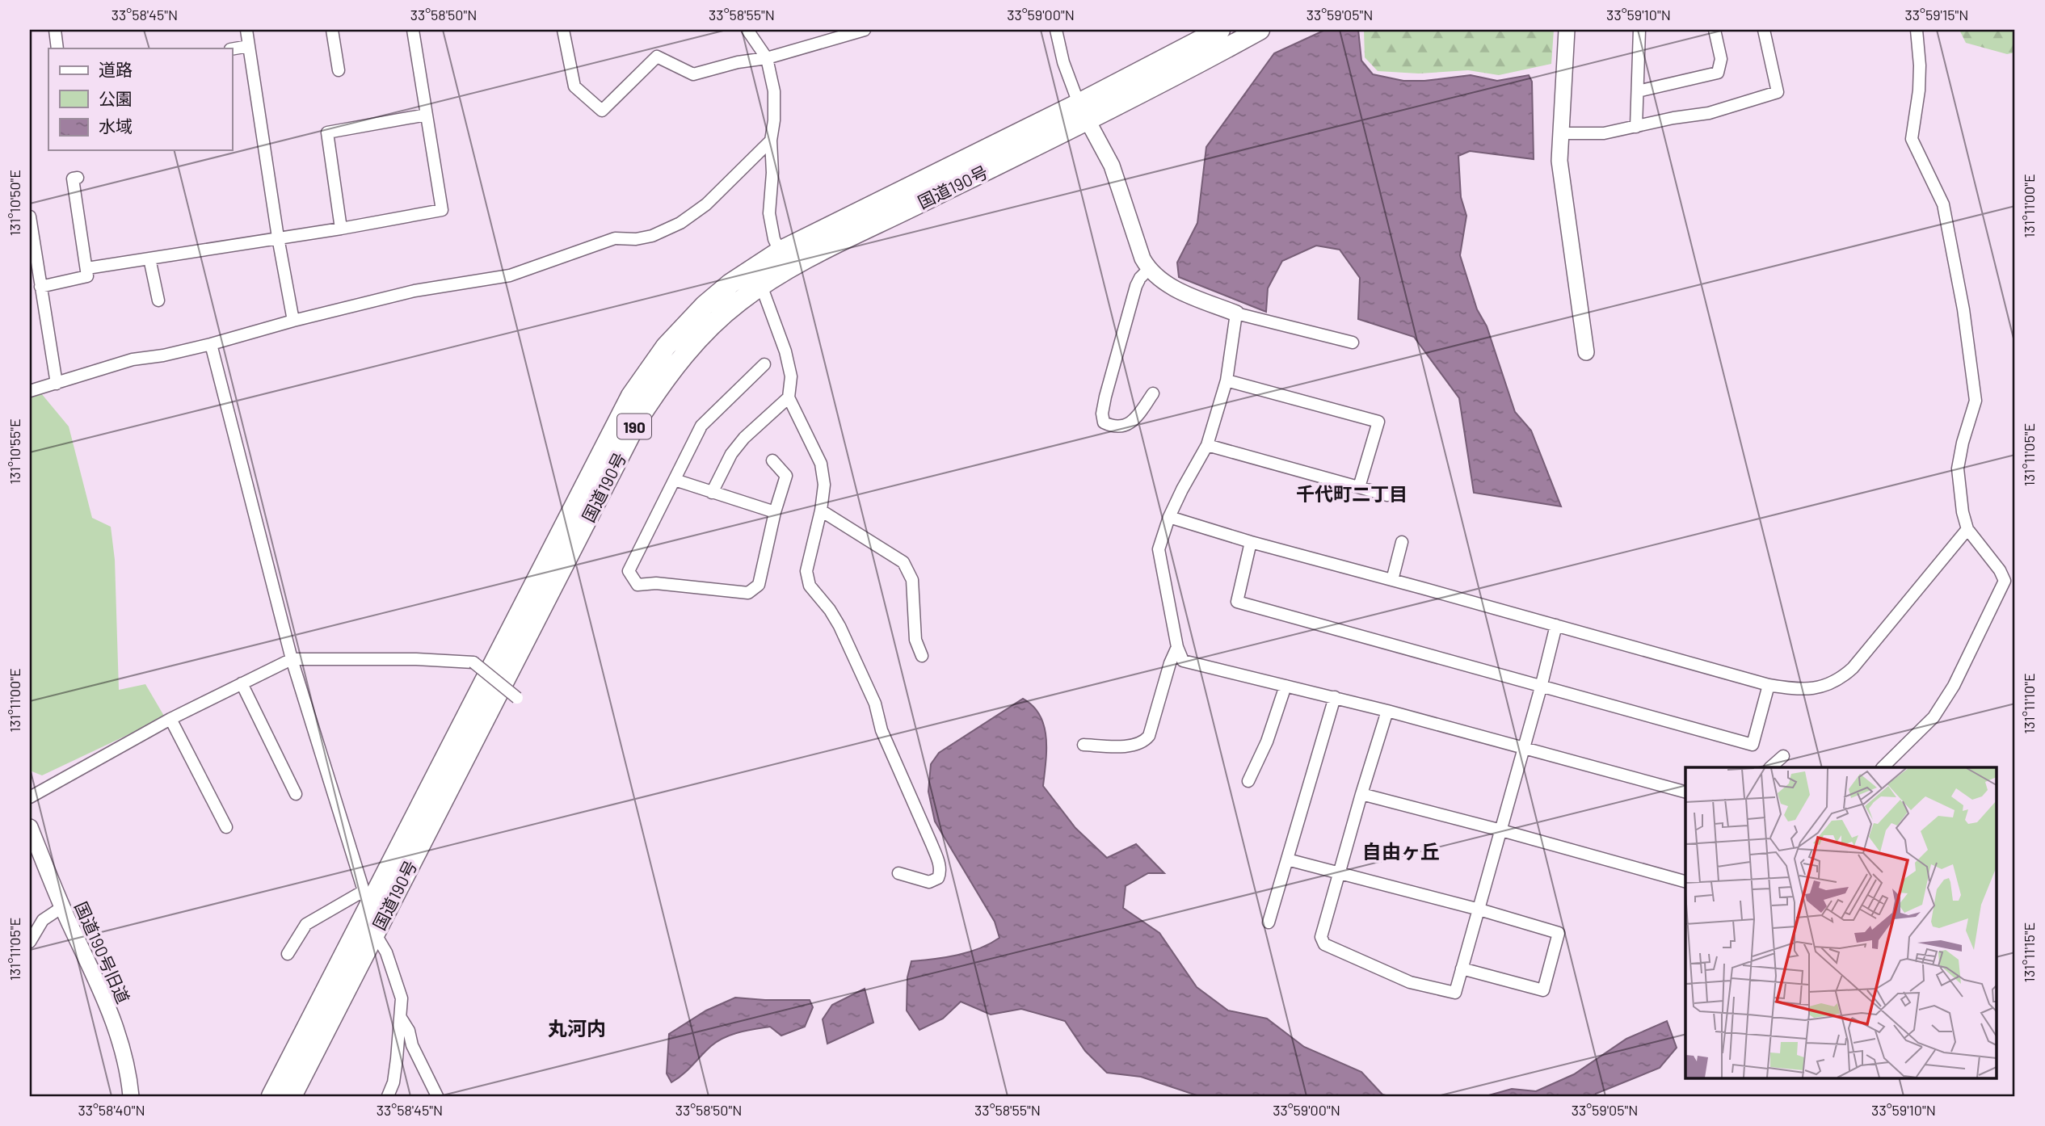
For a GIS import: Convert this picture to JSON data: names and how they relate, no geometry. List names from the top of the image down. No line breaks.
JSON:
{"streets":{"highway":["国道190号","190"],"street":["国道190号旧道"]},"districts":["千代町二丁目","自由ヶ丘","丸河内"],"legend":["道路","公園","水域"],"coordinates":["33°58'45\"N","33°58'50\"N","33°58'55\"N","33°59'00\"N","33°59'05\"N","33°59'10\"N","33°59'15\"N","131°10'50\"E","131°11'00\"E","131°10'55\"E","131°11'05\"E","131°11'10\"E","131°11'15\"E","33°58'40\"N"]}
